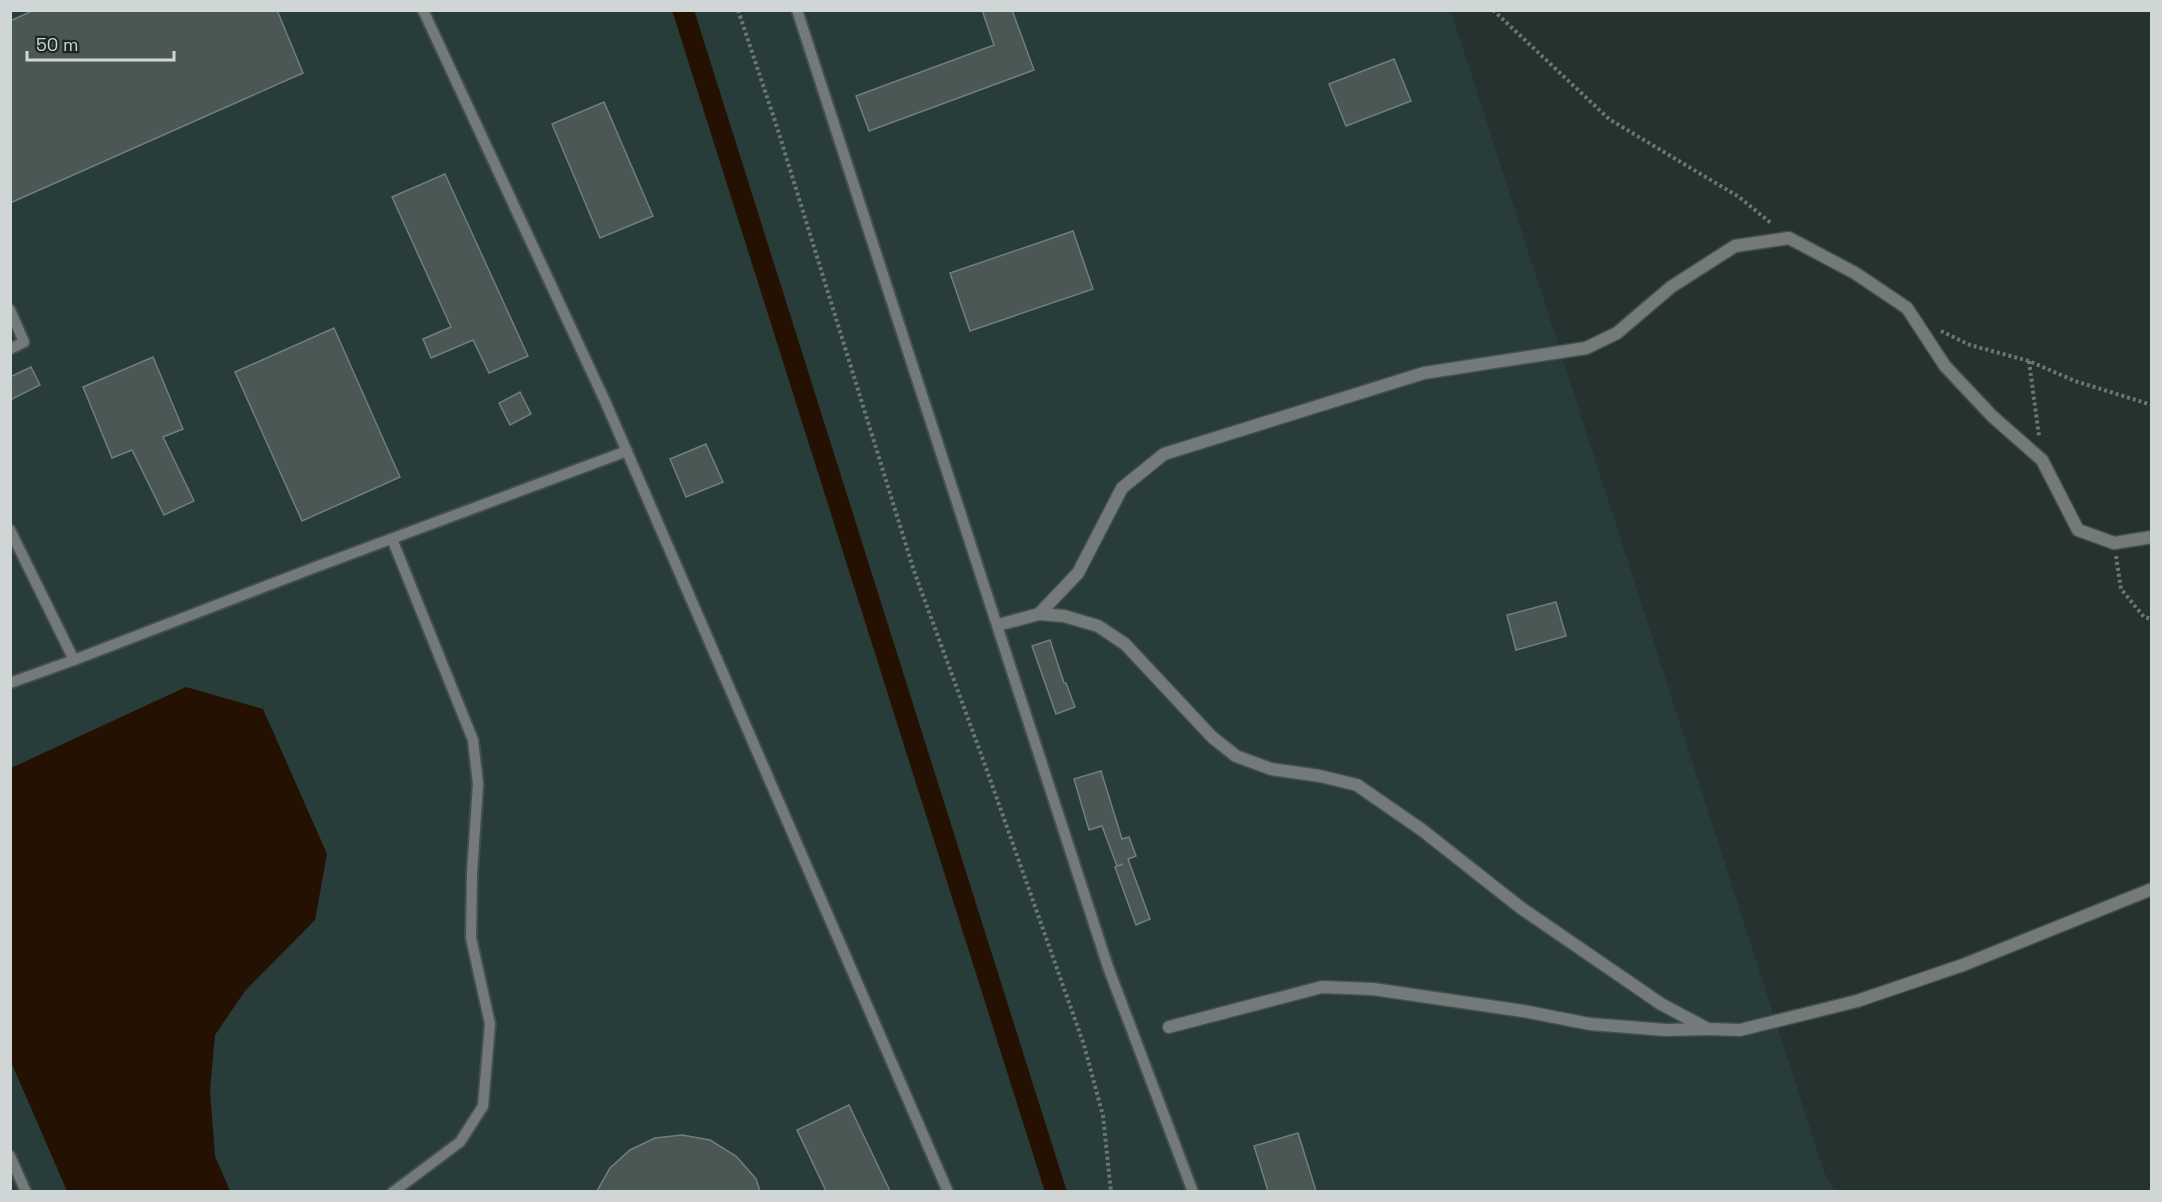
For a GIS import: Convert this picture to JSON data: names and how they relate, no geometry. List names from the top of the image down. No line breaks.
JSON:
{"scale_bar":"50 m"}
